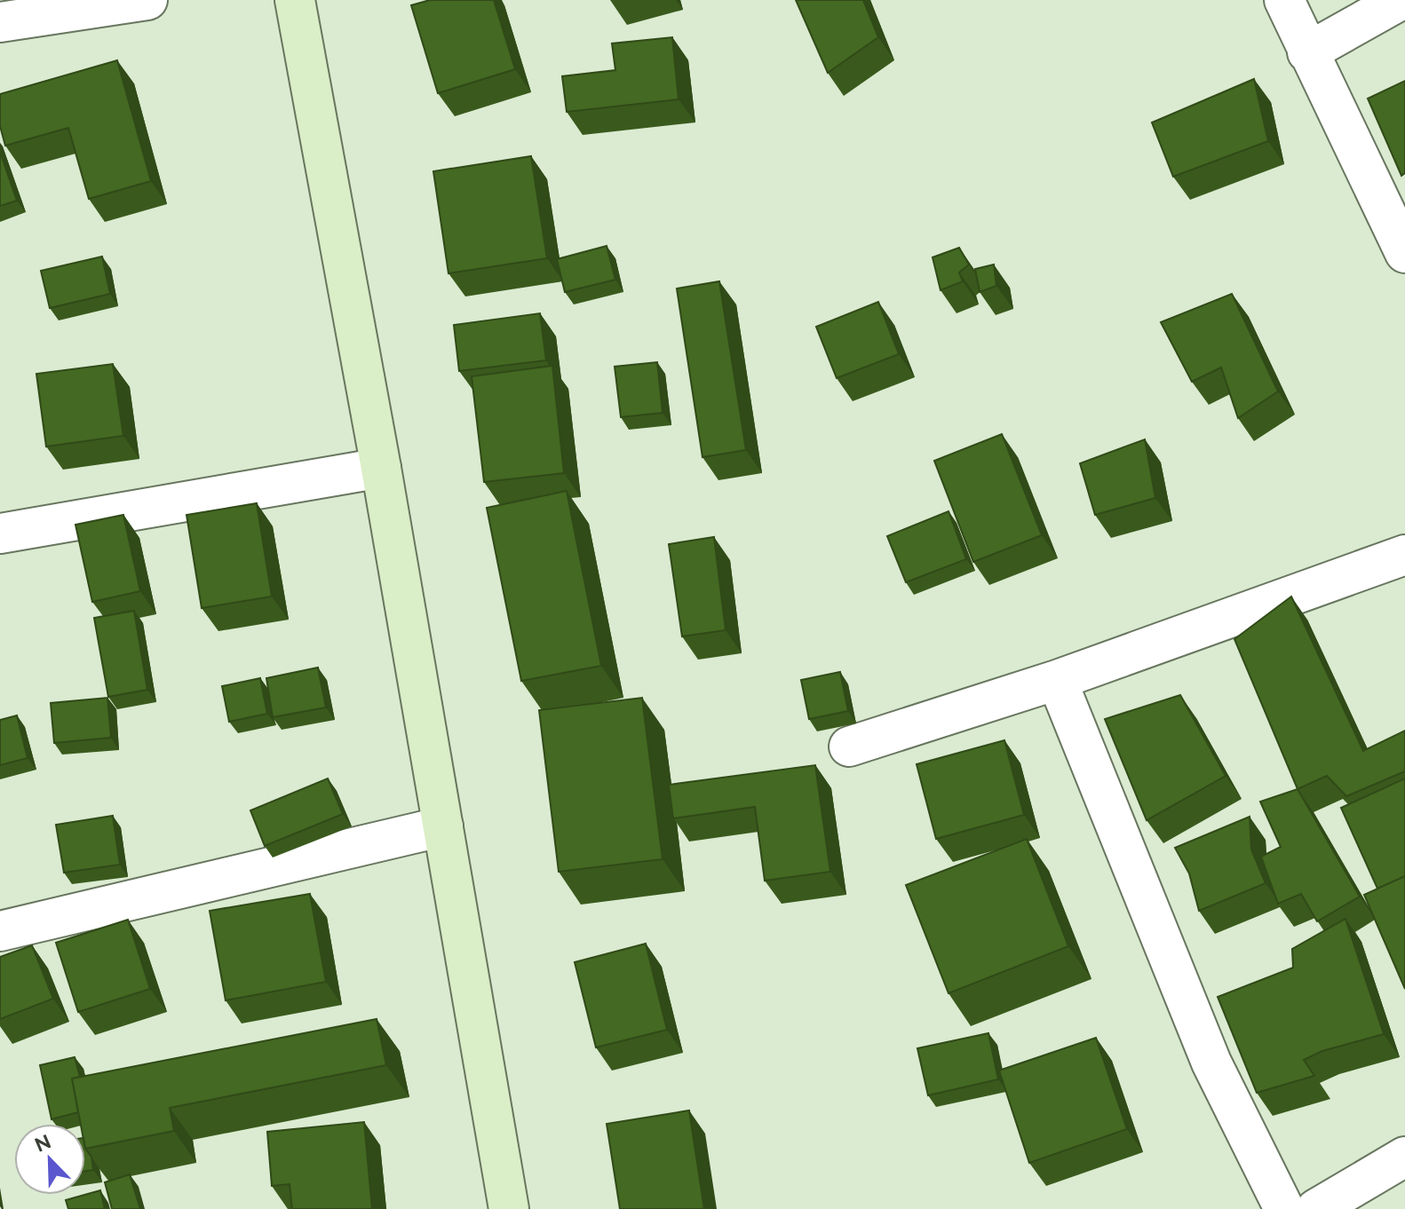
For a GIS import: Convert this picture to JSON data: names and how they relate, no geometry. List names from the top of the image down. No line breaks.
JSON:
{"north":"top left"}
